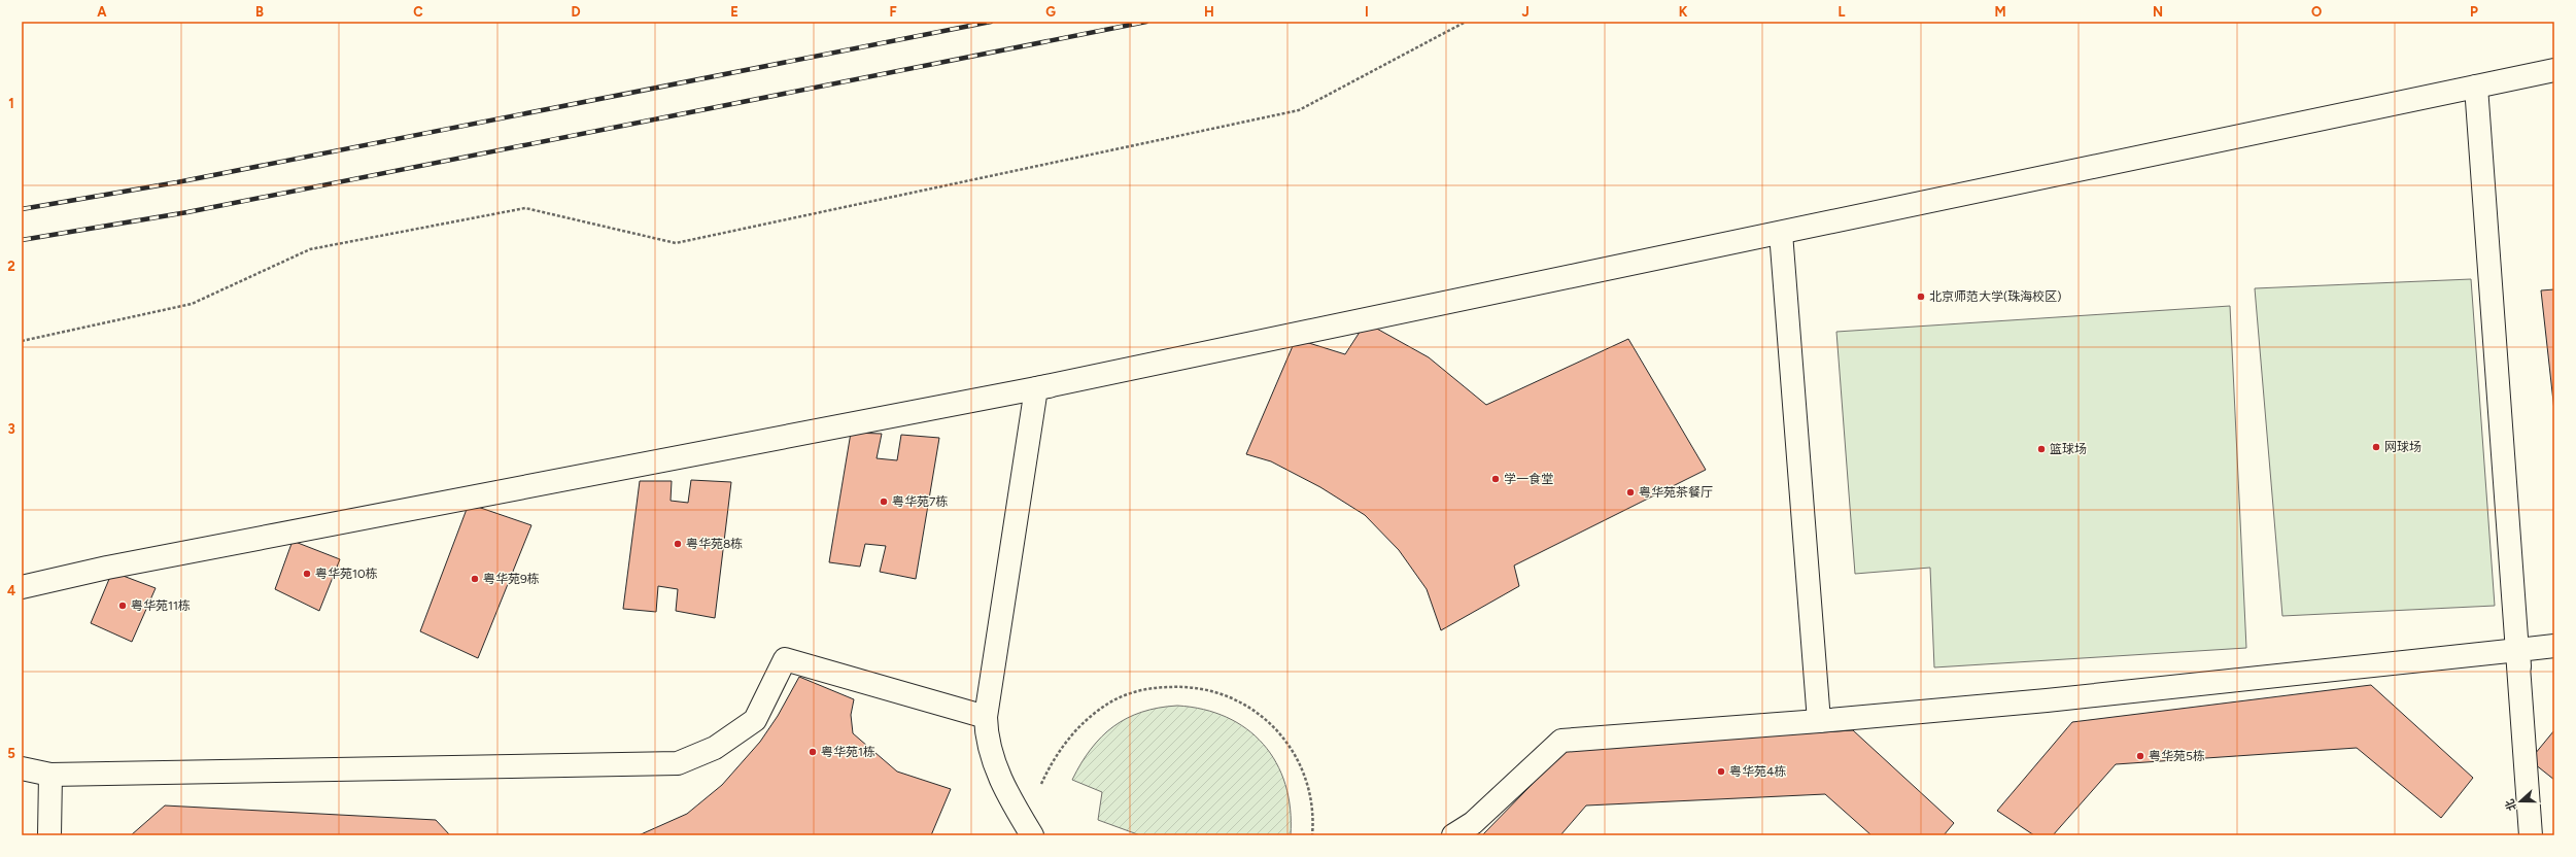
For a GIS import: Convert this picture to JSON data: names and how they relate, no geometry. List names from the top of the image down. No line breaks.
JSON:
{"places":["北京师范大学(珠海校区)","网球场","篮球场","学一食堂","粤华苑茶餐厅","粤华苑7栋","粤华苑8栋","粤华苑10栋","粤华苑9栋","粤华苑11栋","粤华苑1栋","粤华苑5栋","粤华苑4栋"],"north":"left","grid":{"columns":["A","B","C","D","E","F","G","H","I","J","K","L","M","N","O","P"],"rows":["1","2","3","4","5"]}}
